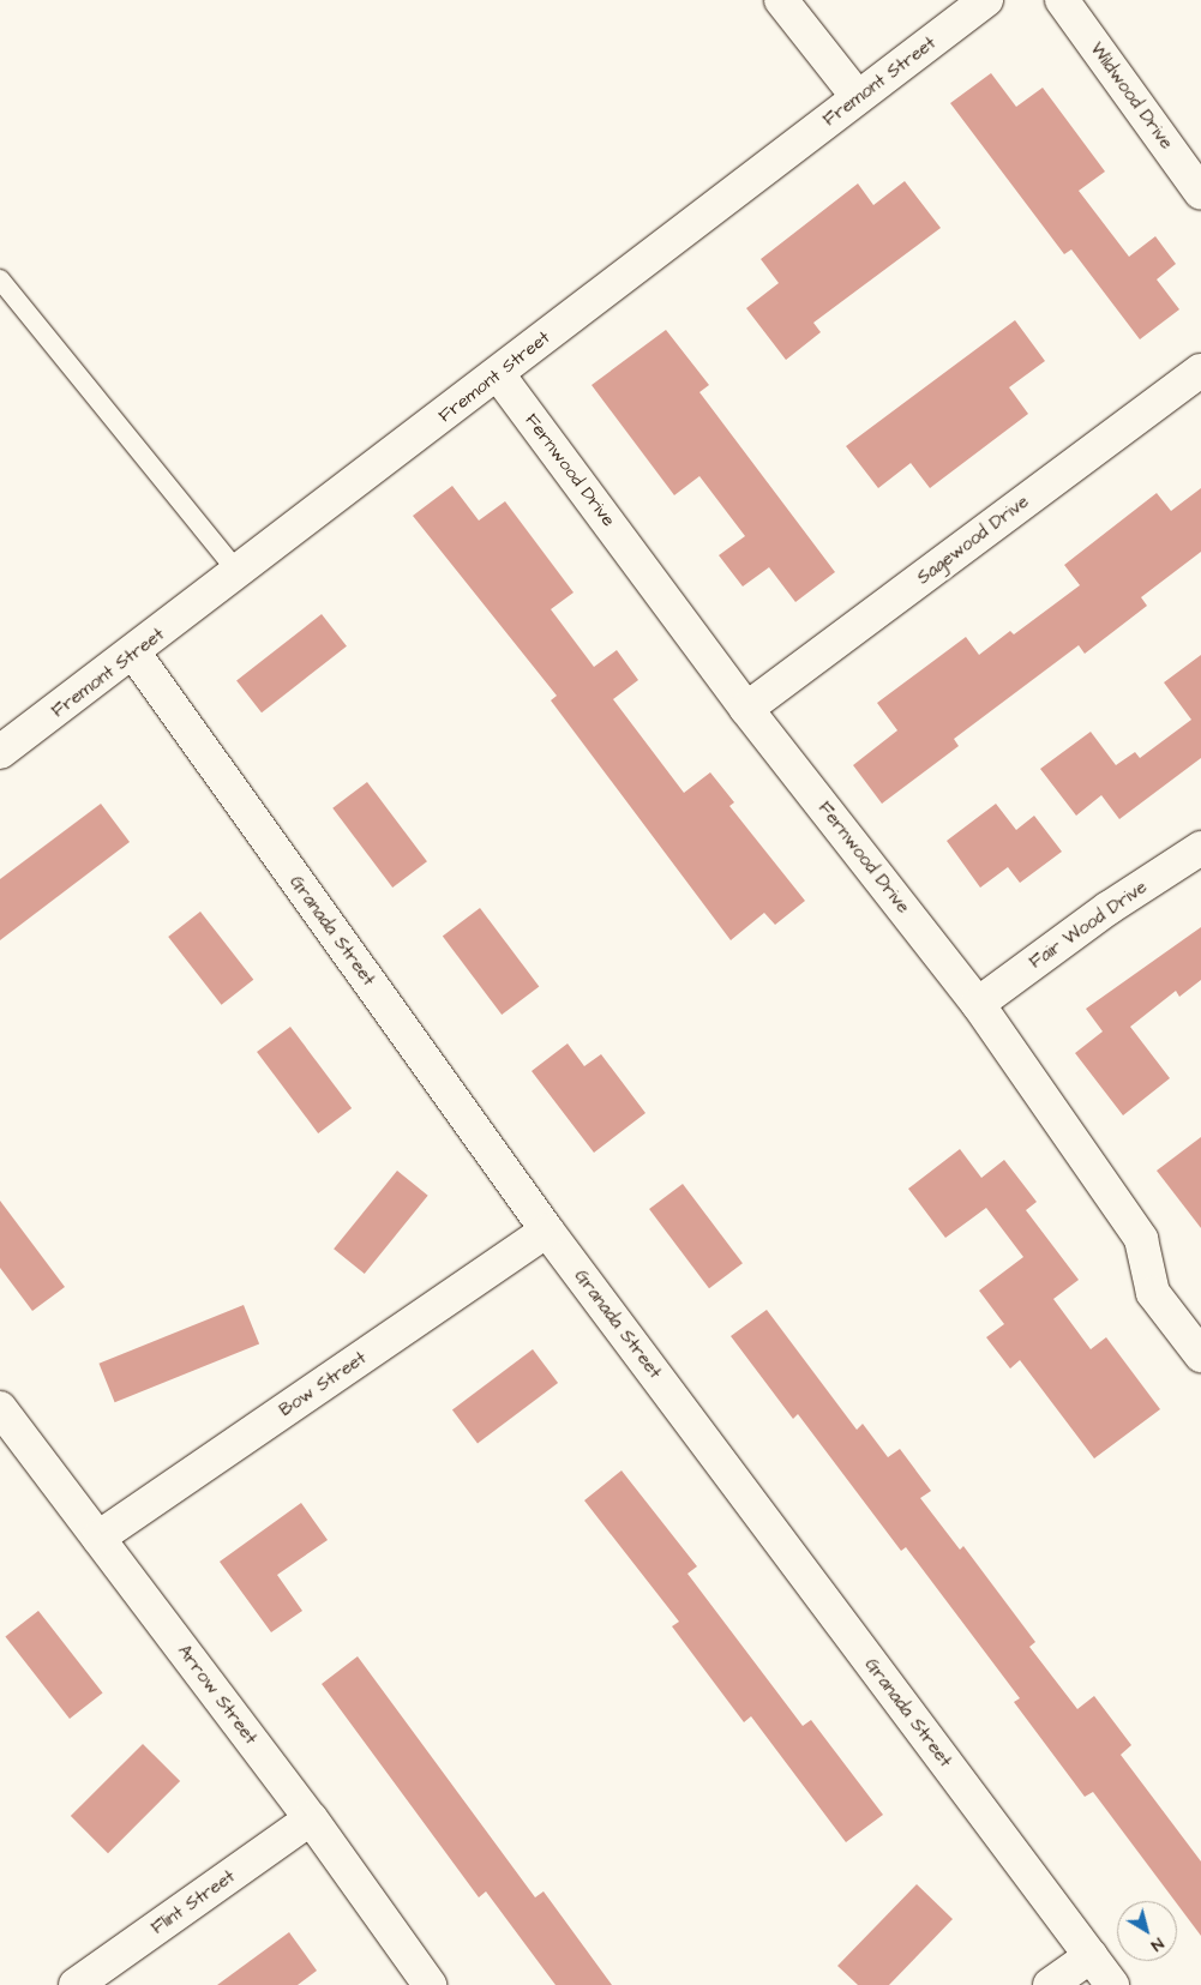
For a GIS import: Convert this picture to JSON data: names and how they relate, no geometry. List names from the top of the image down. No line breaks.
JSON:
{"streets":{"street":["Fremont Street","Wildwood Drive","Fernwood Drive","Sagewood Drive","Fair Wood Drive","Granada Street","Bow Street","Arrow Street","Flint Street"]},"crossings":[["Fremont Street","Fernwood Drive"],["Fremont Street","Granada Street"],["Fernwood Drive","Sagewood Drive"],["Fernwood Drive","Fair Wood Drive"],["Granada Street","Bow Street"],["Bow Street","Arrow Street"],["Arrow Street","Flint Street"]],"north":"bottom right"}
